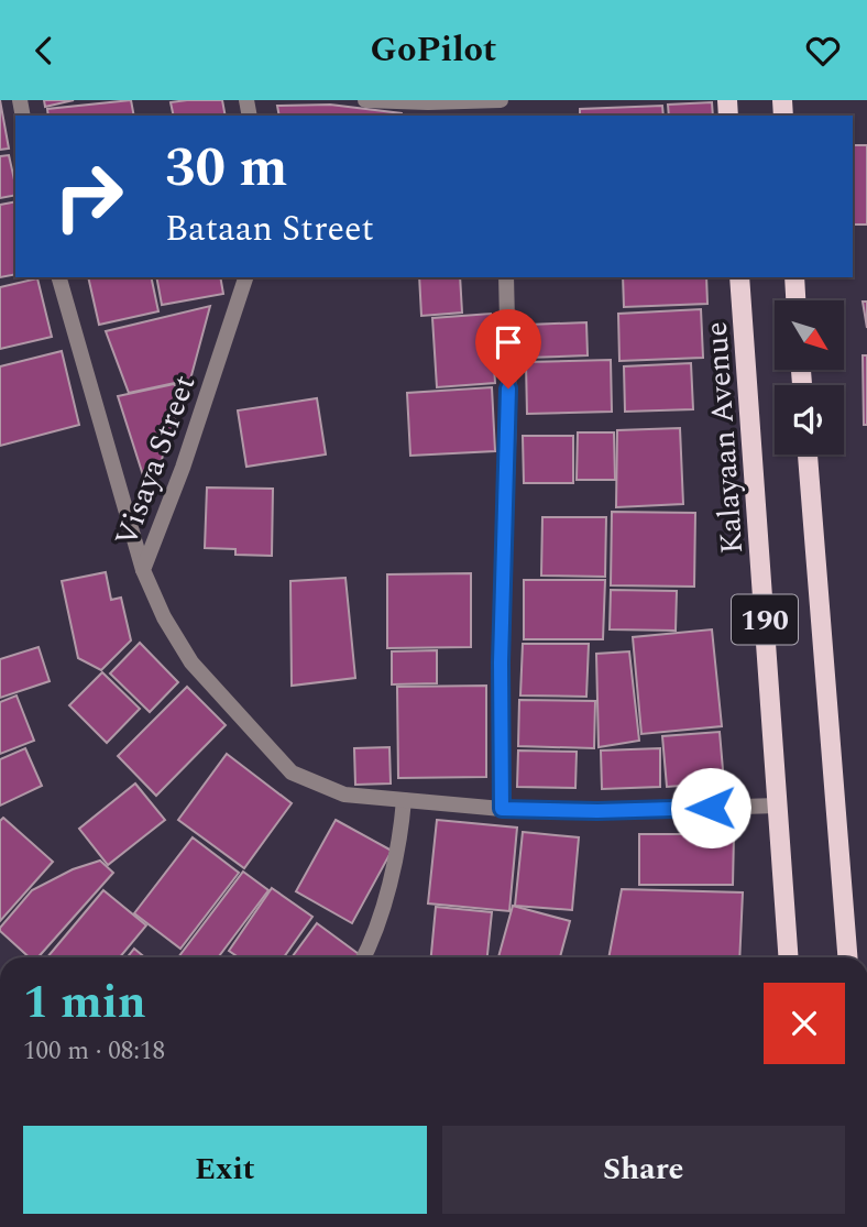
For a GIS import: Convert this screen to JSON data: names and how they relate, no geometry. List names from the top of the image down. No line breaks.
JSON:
{"streets":{"main road":["Kalayaan Avenue","190"],"street":["Visaya Street"]},"crossings":[["Kalayaan Avenue","Visaya Street"]],"north":"bottom right","page":{"header":"GoPilot","turn":["30 m","Bataan Street"],"heading":["1 min","100 m · 08:18"],"buttons":["Exit","Share"]}}
